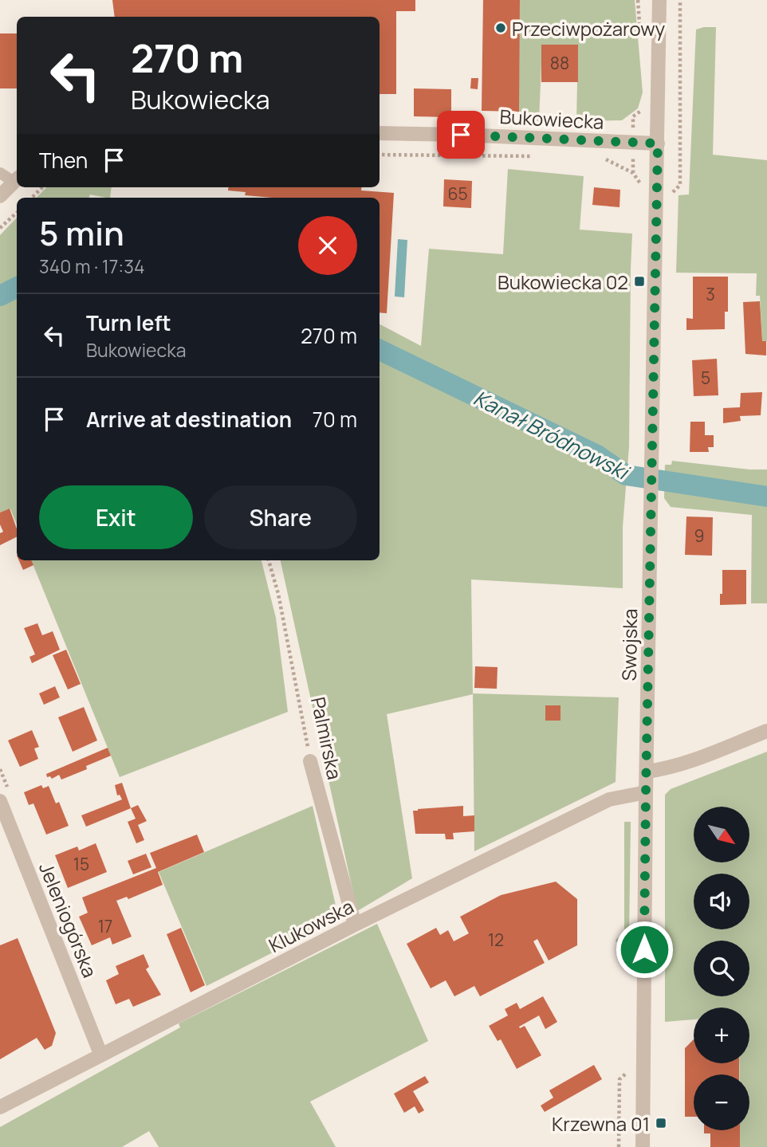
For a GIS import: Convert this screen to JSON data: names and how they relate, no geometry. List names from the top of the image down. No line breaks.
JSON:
{"streets":{"street":["Bukowiecka","Swojska","Palmirska","Jeleniogórska","Klukowska"]},"crossings":[["Bukowiecka","Swojska"],["Swojska","Klukowska"],["Palmirska","Klukowska"],["Jeleniogórska","Klukowska"]],"water":["Kanał Bródnowski"],"places":{"other":["Przeciwpożarowy"],"transit":["Bukowiecka 02","Krzewna 01"]},"house_numbers":["88","65","3","5","9","15","17","12"],"north":"bottom right","page":{"turn":["270 m","Bukowiecka"],"then":"Then","heading":["5 min","340 m · 17:34"],"list":[{"name":"Turn left","note":"Bukowiecka","value":"270 m"},{"name":"Arrive at destination","value":"70 m"}],"buttons":["Exit","Share"],"map_buttons":["+","−"]}}
